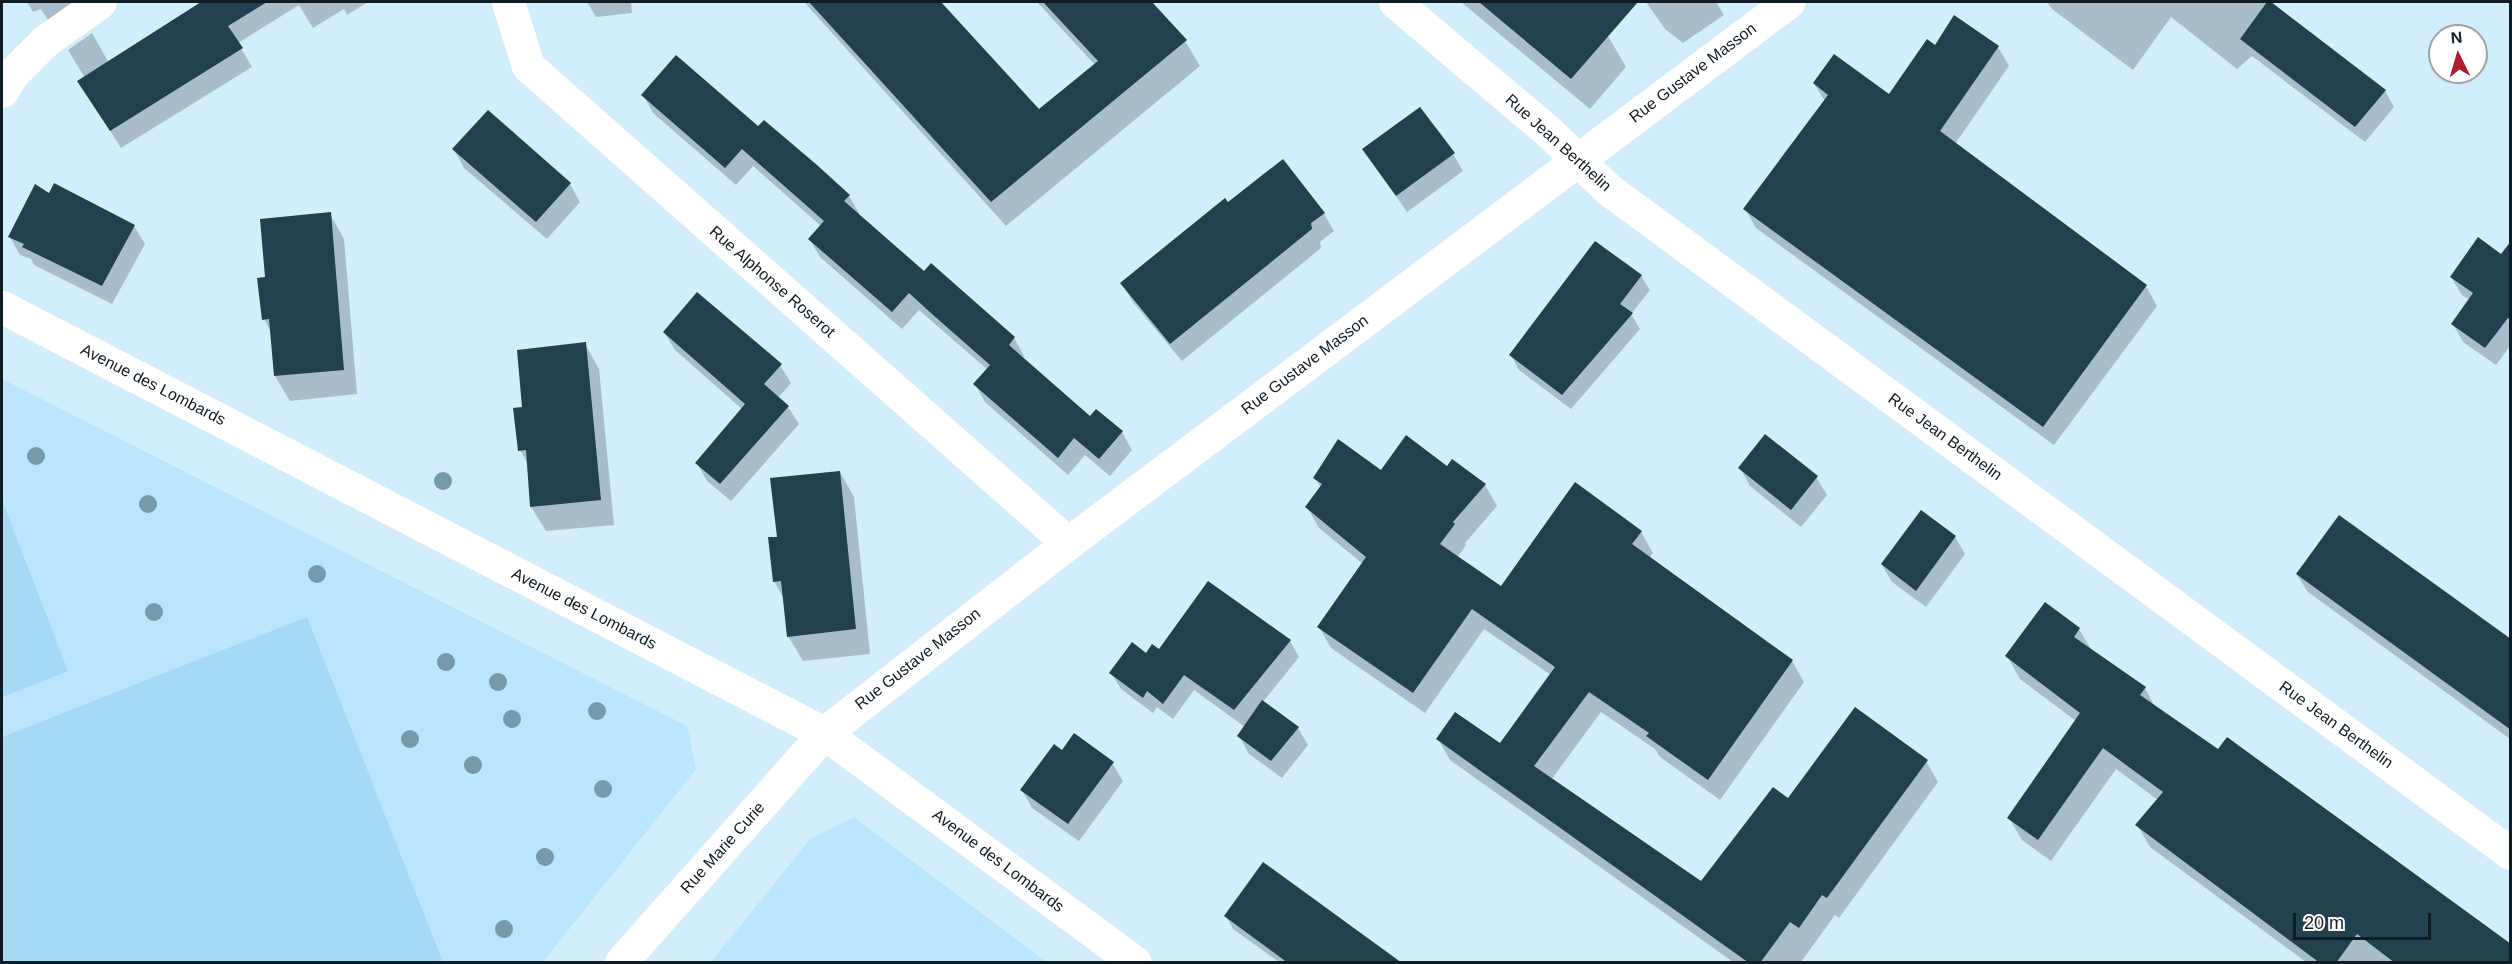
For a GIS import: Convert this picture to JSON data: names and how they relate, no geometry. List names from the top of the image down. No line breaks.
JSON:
{"streets":{"street":["Rue Gustave Masson","Rue Jean Berthelin","Rue Alphonse Roserot","Avenue des Lombards","Rue Marie Curie"]},"crossings":[["Rue Gustave Masson","Rue Jean Berthelin"],["Rue Gustave Masson","Rue Alphonse Roserot"],["Rue Gustave Masson","Avenue des Lombards"],["Rue Gustave Masson","Rue Marie Curie"],["Avenue des Lombards","Rue Marie Curie"]],"scale_bar":"20 m","north":"top"}
